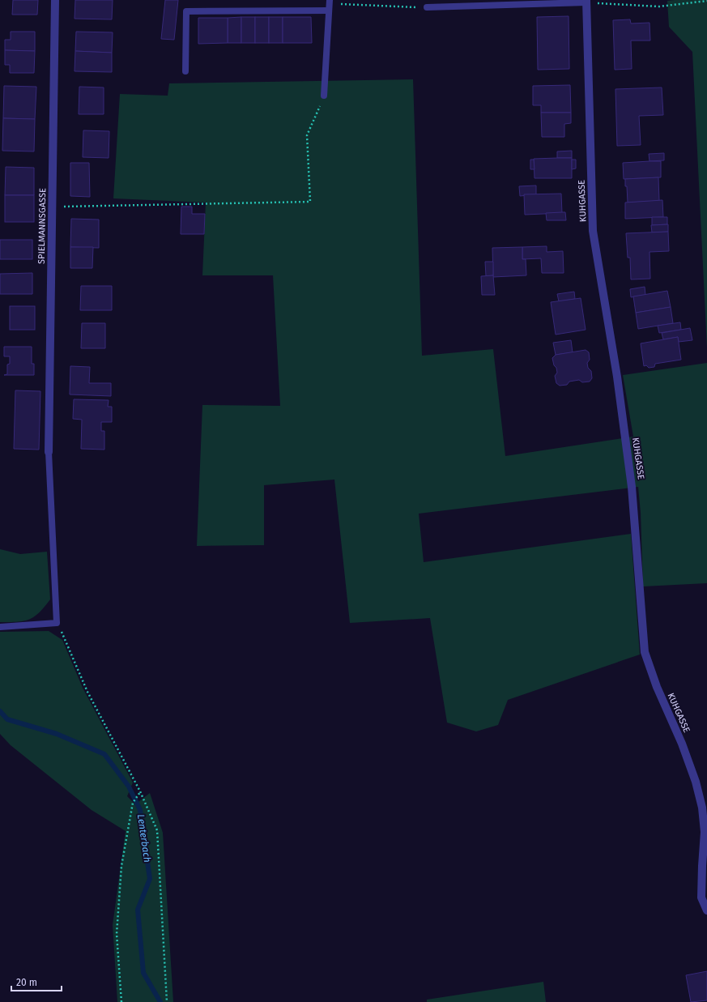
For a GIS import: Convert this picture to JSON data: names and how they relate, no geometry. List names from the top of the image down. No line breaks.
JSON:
{"streets":{"street":["KUHGASSE","SPIELMANNSGASSE"]},"water":["Lenterbach"],"scale_bar":"20 m"}
